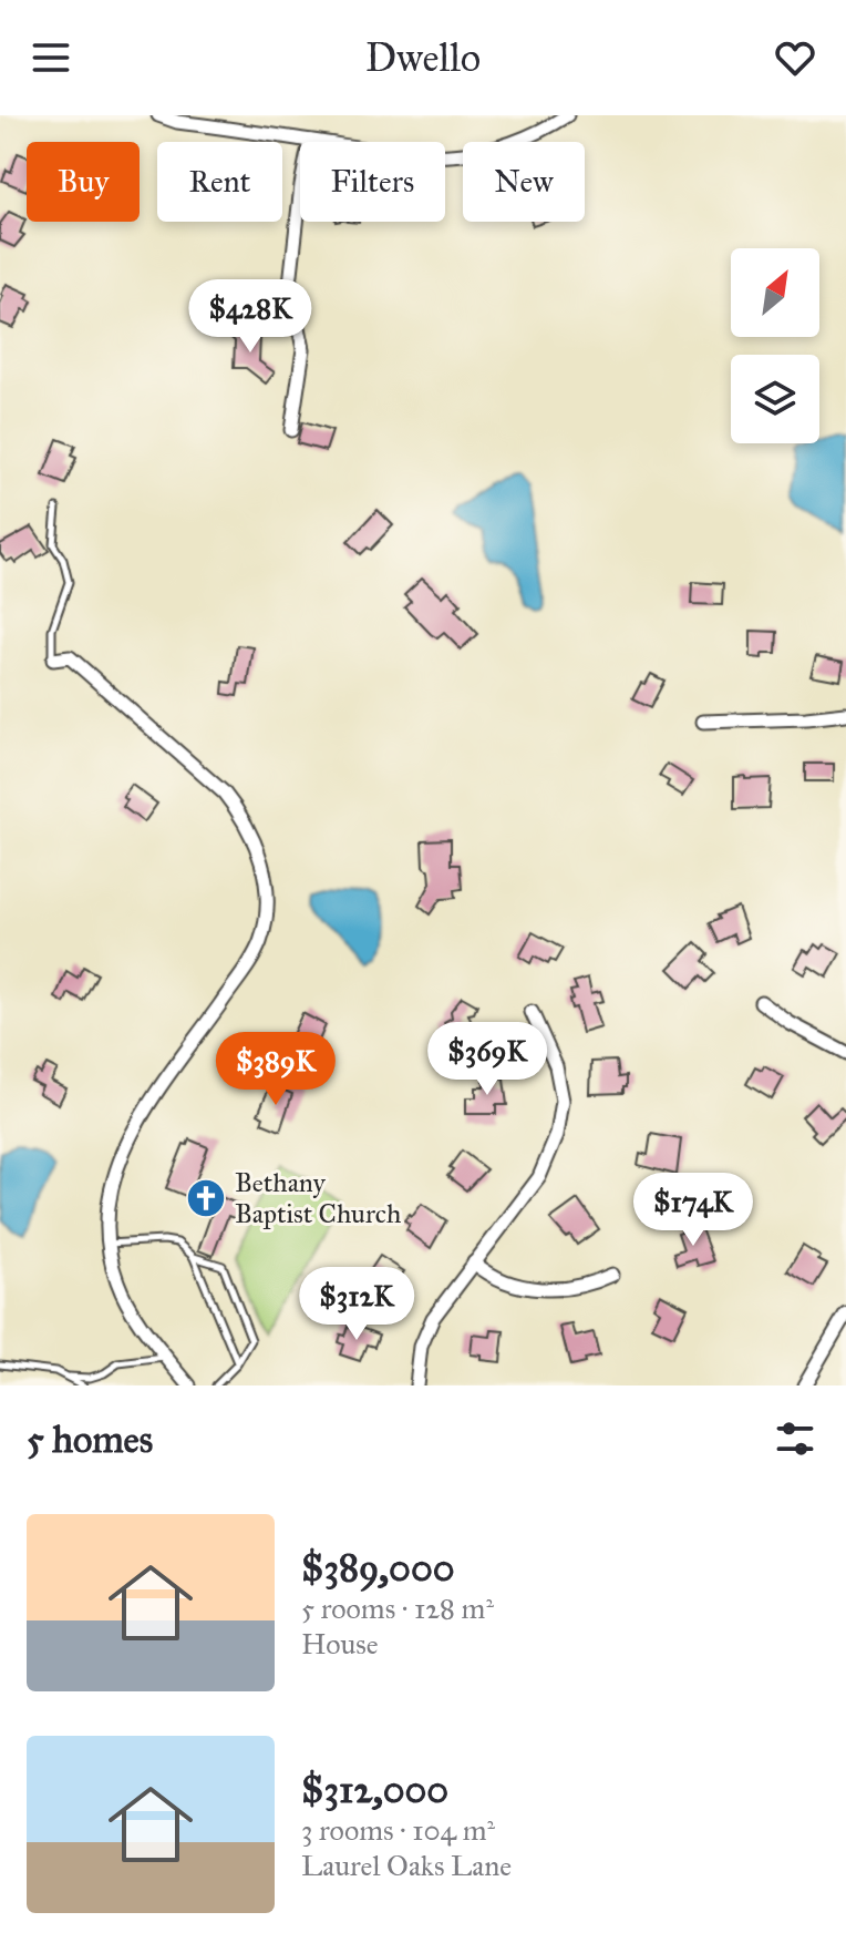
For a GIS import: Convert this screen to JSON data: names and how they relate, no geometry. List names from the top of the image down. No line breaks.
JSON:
{"places":{"church":["Bethany Baptist Church"]},"north":"top right","page":{"header":"Dwello","chip":["Buy","Rent","Filters","New"],"price":["$428K","$369K","$389K","$174K","$312K"],"heading":"5 homes","list":[{"name":"$389,000","note":"5 rooms · 128 m² · House"},{"name":"$312,000","note":"3 rooms · 104 m² · Laurel Oaks Lane"}]}}
